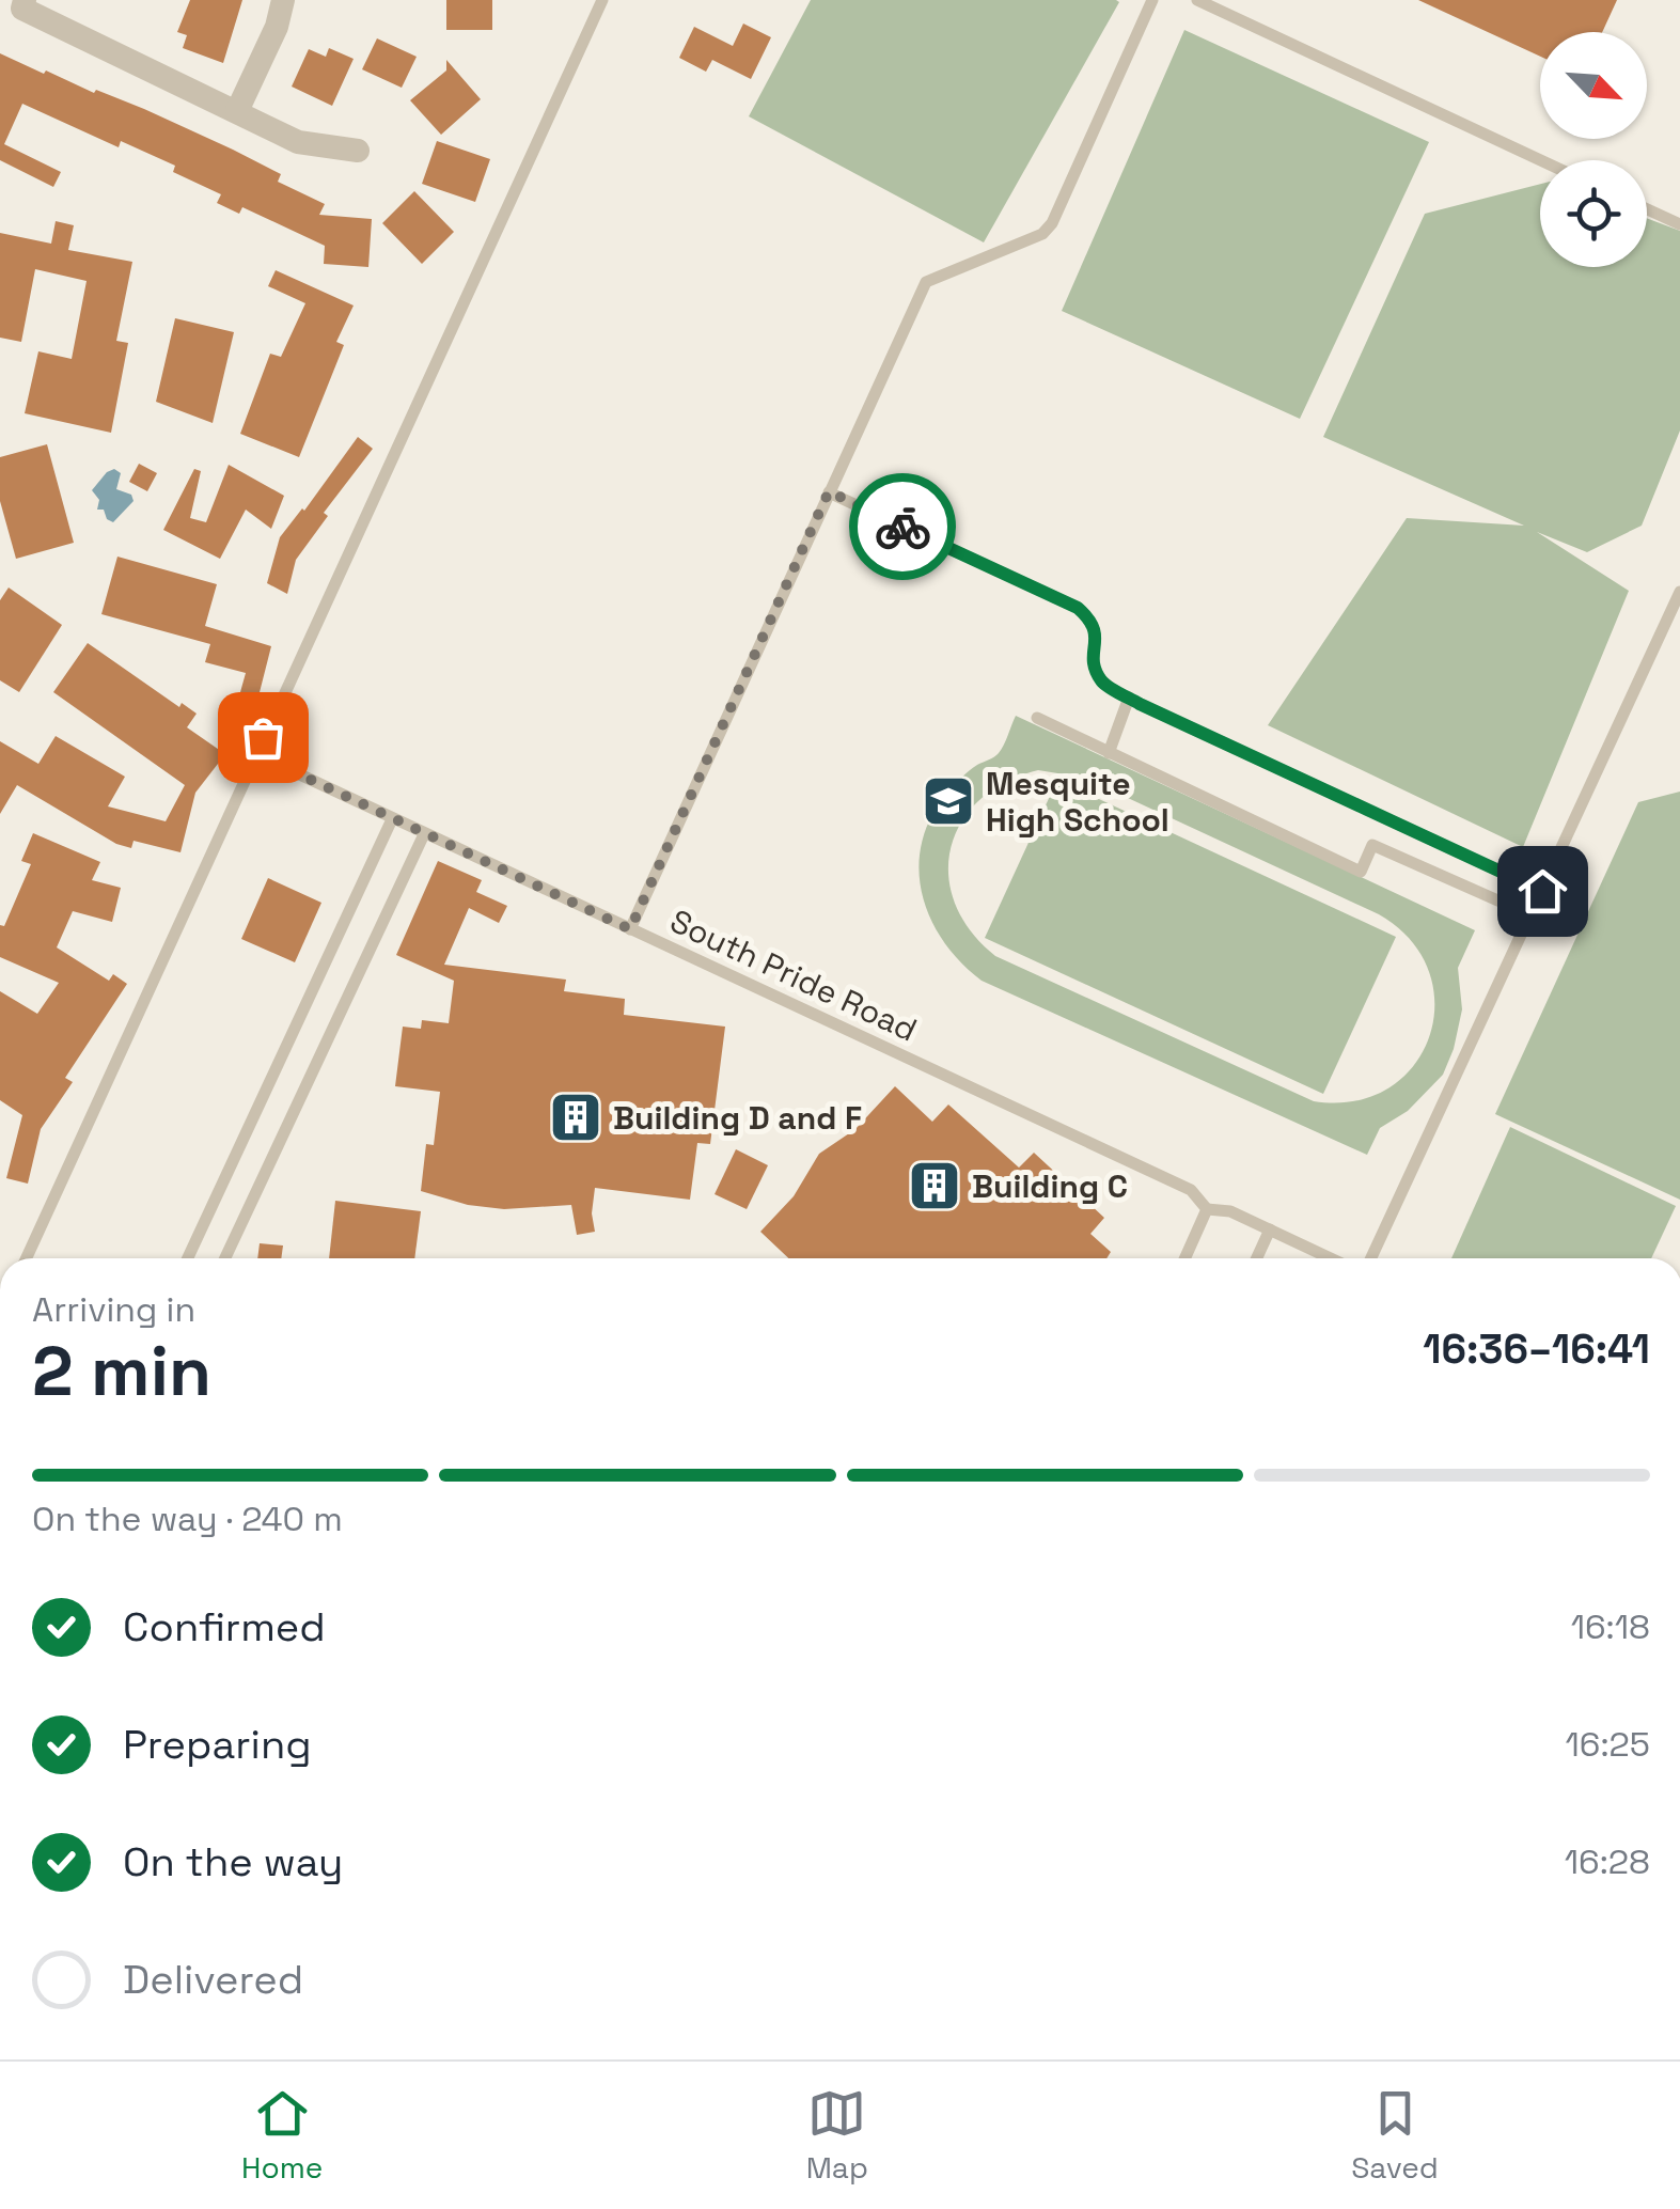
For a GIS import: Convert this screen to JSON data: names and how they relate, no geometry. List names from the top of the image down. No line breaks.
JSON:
{"streets":{"lane":["South Pride Road"]},"places":{"school or university":["Mesquite High School"],"building":["Building D and F","Building C"]},"north":"bottom right","page":{"heading":["2 min","Arriving in","16:36–16:41"],"bar":"On the way · 240 m","list":[["Confirmed","16:18"],["Preparing","16:25"],["On the way","16:28"],"Delivered"],"tabs":["Home","Map","Saved"]}}
